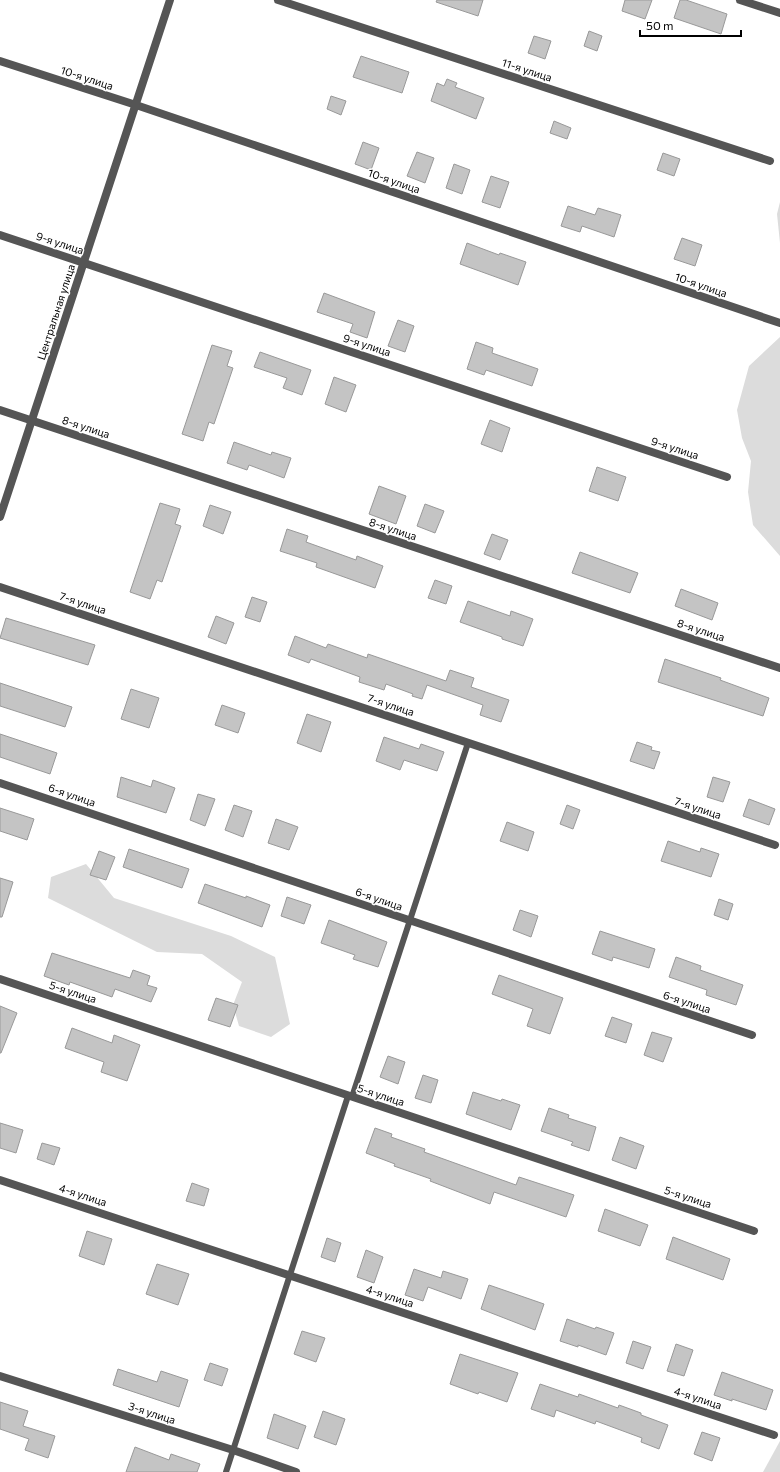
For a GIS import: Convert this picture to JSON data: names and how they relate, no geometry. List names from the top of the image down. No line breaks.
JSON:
{"streets":{"street":["11-я улица","10-я улица","9-я улица","Центральная улица","8-я улица","7-я улица","6-я улица","5-я улица","4-я улица","3-я улица"]},"crossings":[["10-я улица","Центральная улица"],["9-я улица","Центральная улица"],["Центральная улица","8-я улица"]],"scale_bar":"50 m"}
